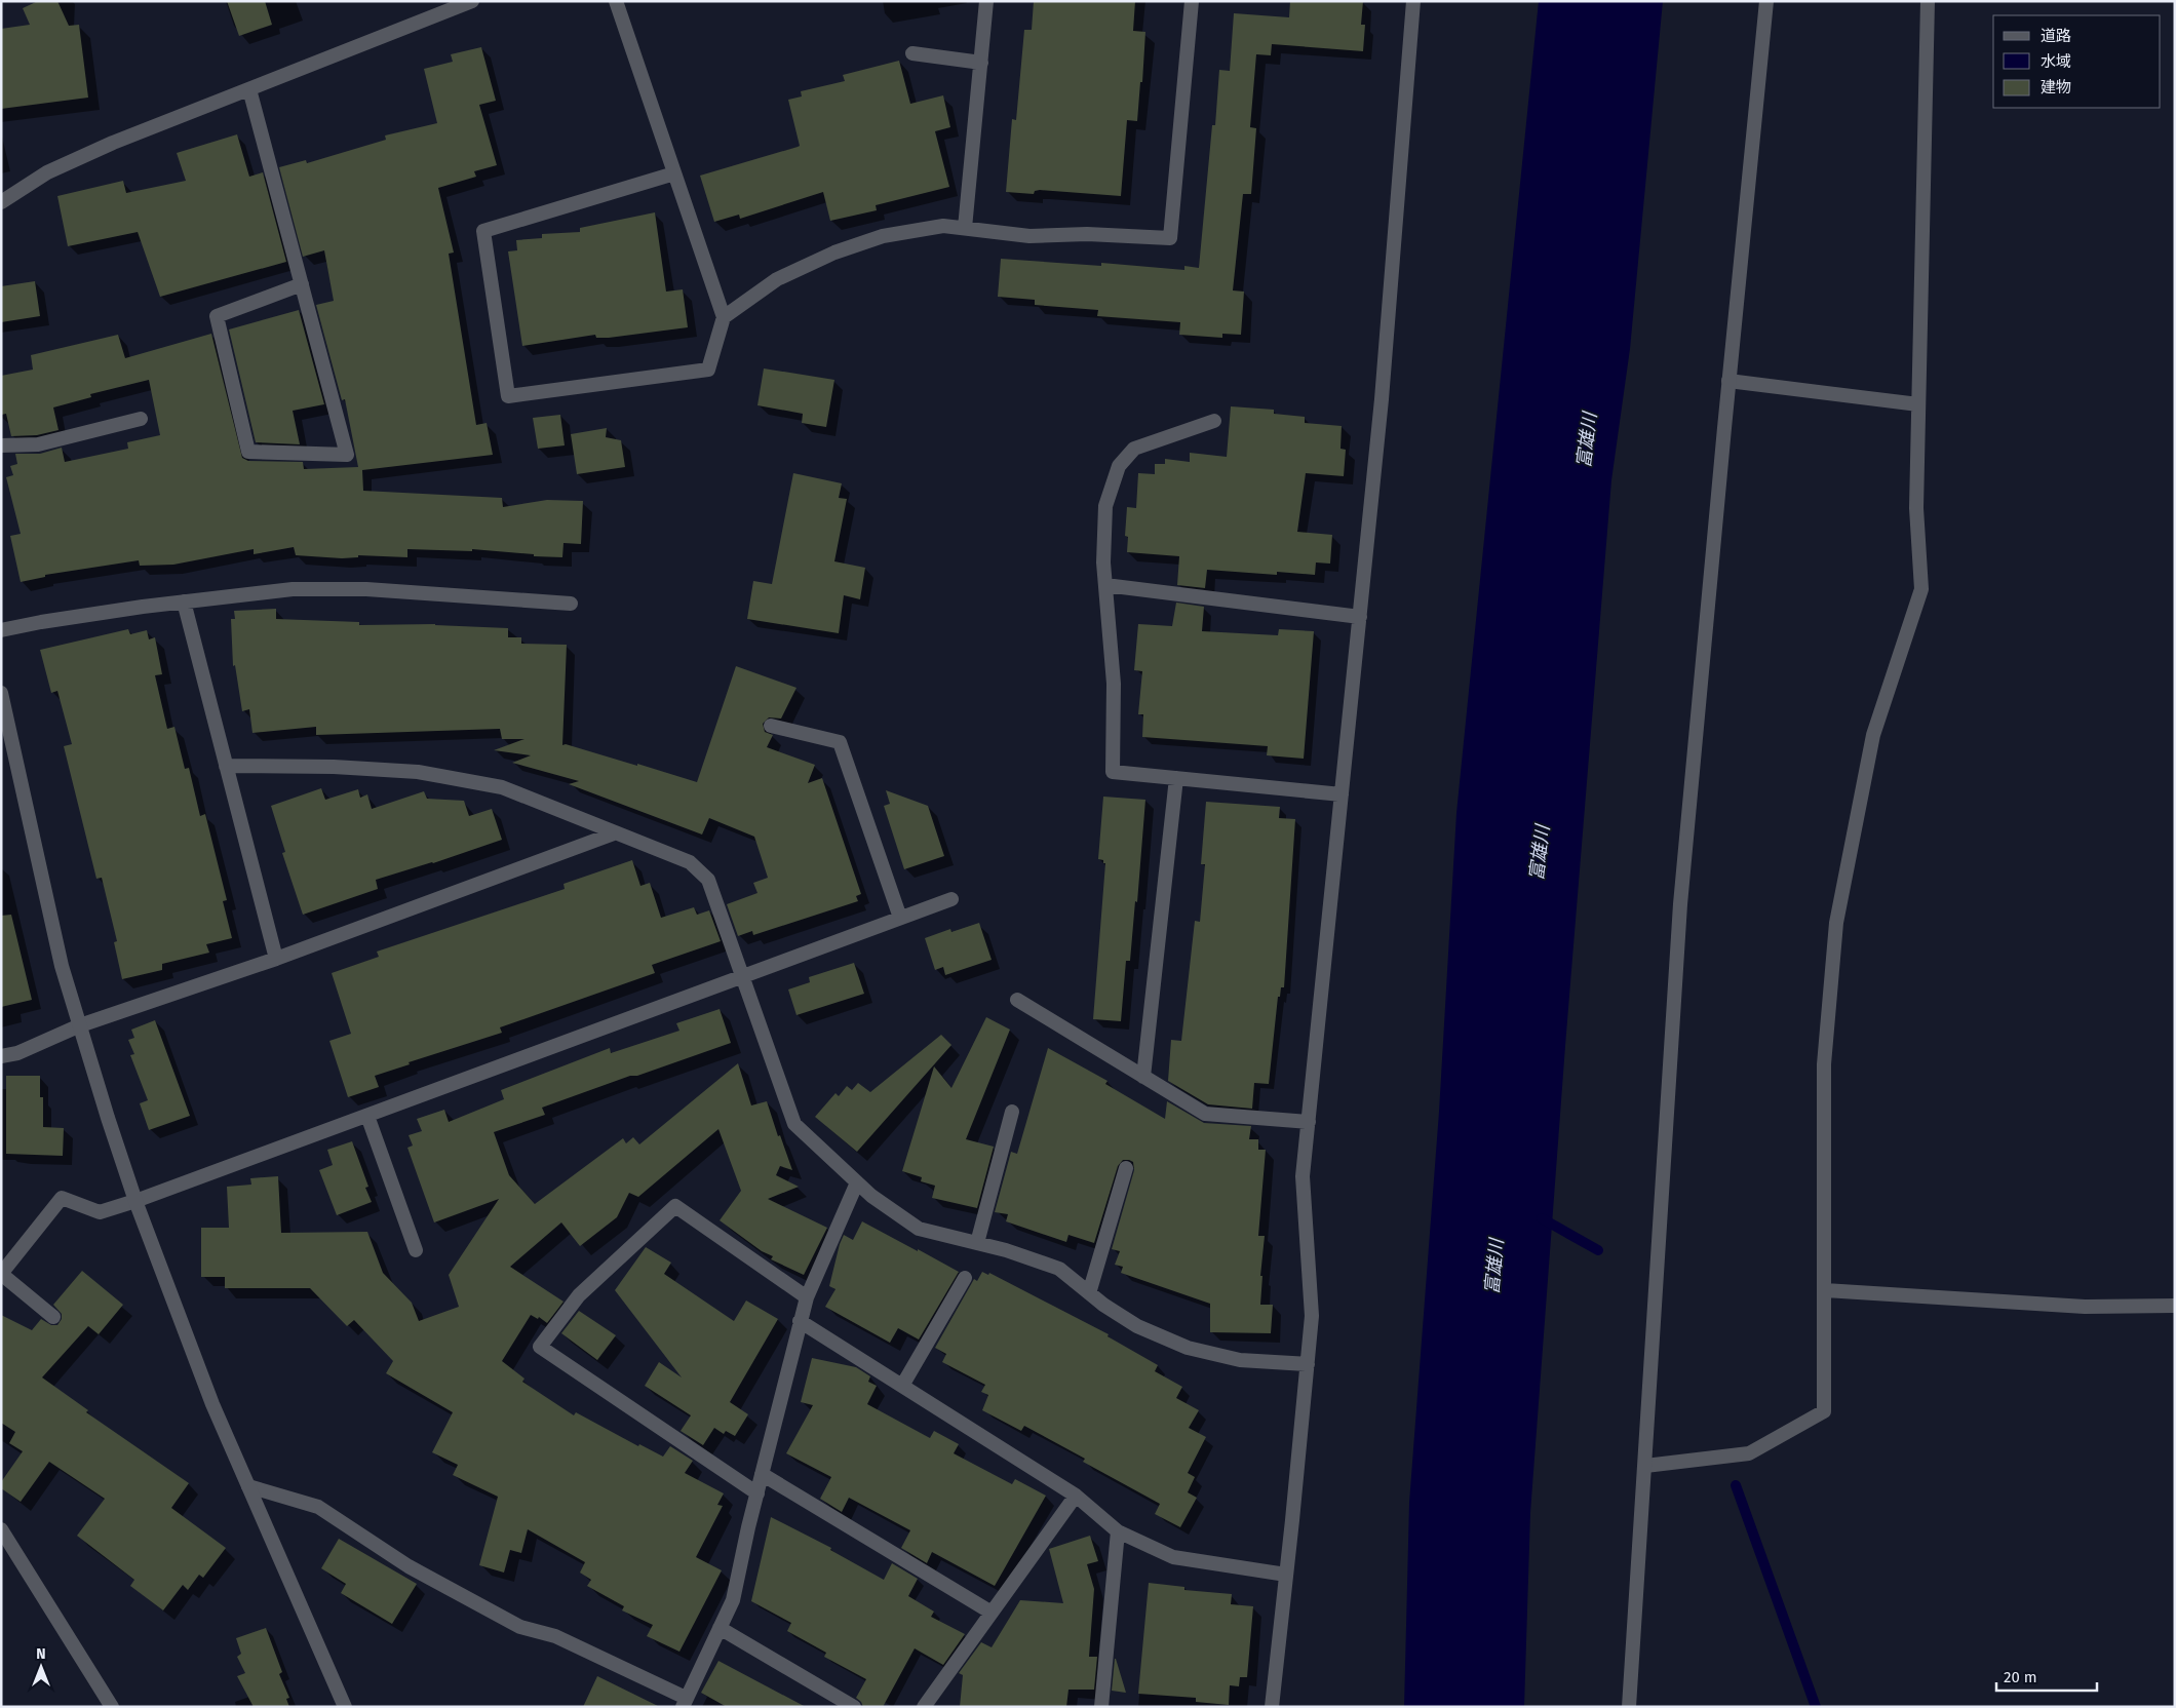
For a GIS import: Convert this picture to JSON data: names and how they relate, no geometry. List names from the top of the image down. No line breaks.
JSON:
{"water":["富雄川"],"legend":["道路","水域","建物"],"scale_bar":"20 m","north":"top"}
